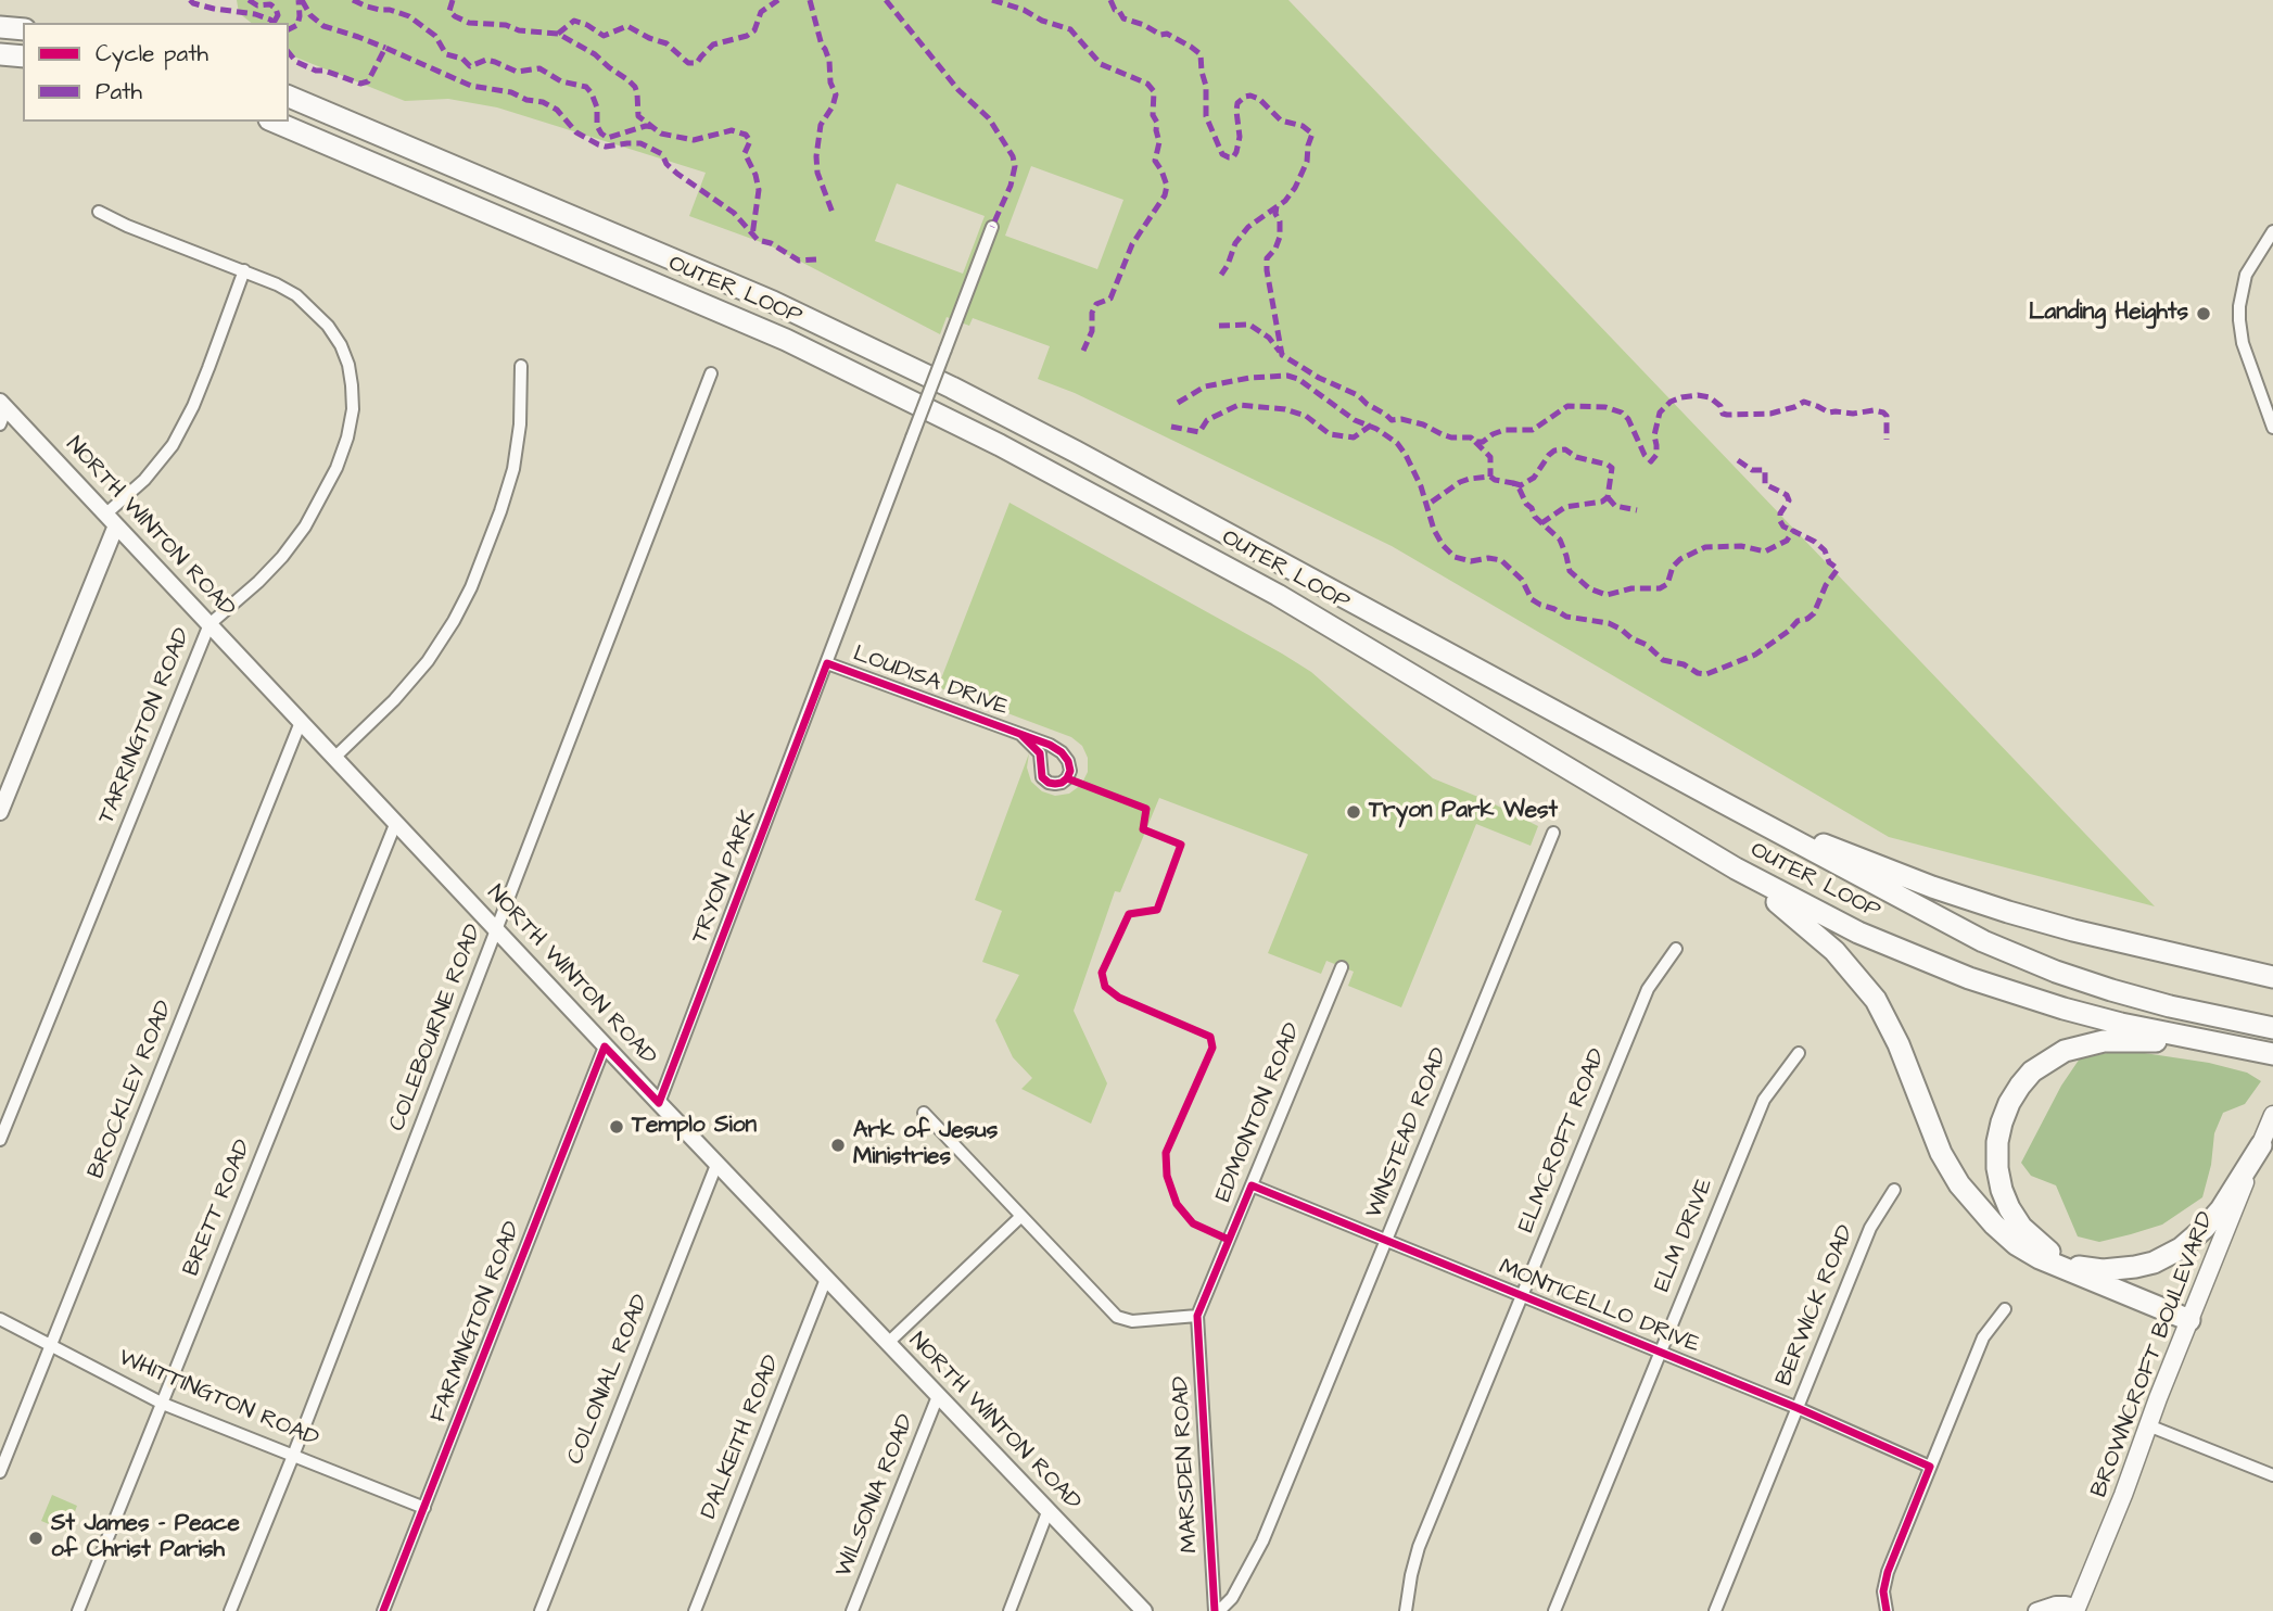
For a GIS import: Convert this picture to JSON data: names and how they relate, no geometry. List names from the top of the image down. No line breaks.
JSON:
{"streets":{"highway":["OUTER LOOP"],"main road":["NORTH WINTON ROAD","BROWNCROFT BOULEVARD"],"street":["LOUDISA DRIVE","TARRINGTON ROAD","TRYON PARK","COLEBOURNE ROAD","BROCKLEY ROAD","EDMONTON ROAD","WINSTEAD ROAD","ELMCROFT ROAD","BRETT ROAD","ELM DRIVE","BERWICK ROAD","MONTICELLO DRIVE","FARMINGTON ROAD","COLONIAL ROAD","WHITTINGTON ROAD","DALKEITH ROAD","MARSDEN ROAD","WILSONIA ROAD"]},"crossings":[["NORTH WINTON ROAD","TARRINGTON ROAD"],["NORTH WINTON ROAD","TRYON PARK"],["NORTH WINTON ROAD","COLEBOURNE ROAD"],["NORTH WINTON ROAD","BROCKLEY ROAD"],["NORTH WINTON ROAD","BRETT ROAD"],["NORTH WINTON ROAD","FARMINGTON ROAD"],["NORTH WINTON ROAD","COLONIAL ROAD"],["NORTH WINTON ROAD","DALKEITH ROAD"],["NORTH WINTON ROAD","WILSONIA ROAD"],["LOUDISA DRIVE","TRYON PARK"],["COLEBOURNE ROAD","WHITTINGTON ROAD"],["BROCKLEY ROAD","WHITTINGTON ROAD"],["EDMONTON ROAD","MONTICELLO DRIVE"],["EDMONTON ROAD","MARSDEN ROAD"],["WINSTEAD ROAD","MONTICELLO DRIVE"],["WINSTEAD ROAD","MARSDEN ROAD"],["ELMCROFT ROAD","MONTICELLO DRIVE"],["BRETT ROAD","WHITTINGTON ROAD"],["ELM DRIVE","MONTICELLO DRIVE"],["BERWICK ROAD","MONTICELLO DRIVE"],["FARMINGTON ROAD","WHITTINGTON ROAD"]],"places":["Landing Heights","Tryon Park West","Templo Sion","Ark of Jesus Ministries","St James - Peace of Christ Parish"],"legend":["Cycle path","Path"]}
